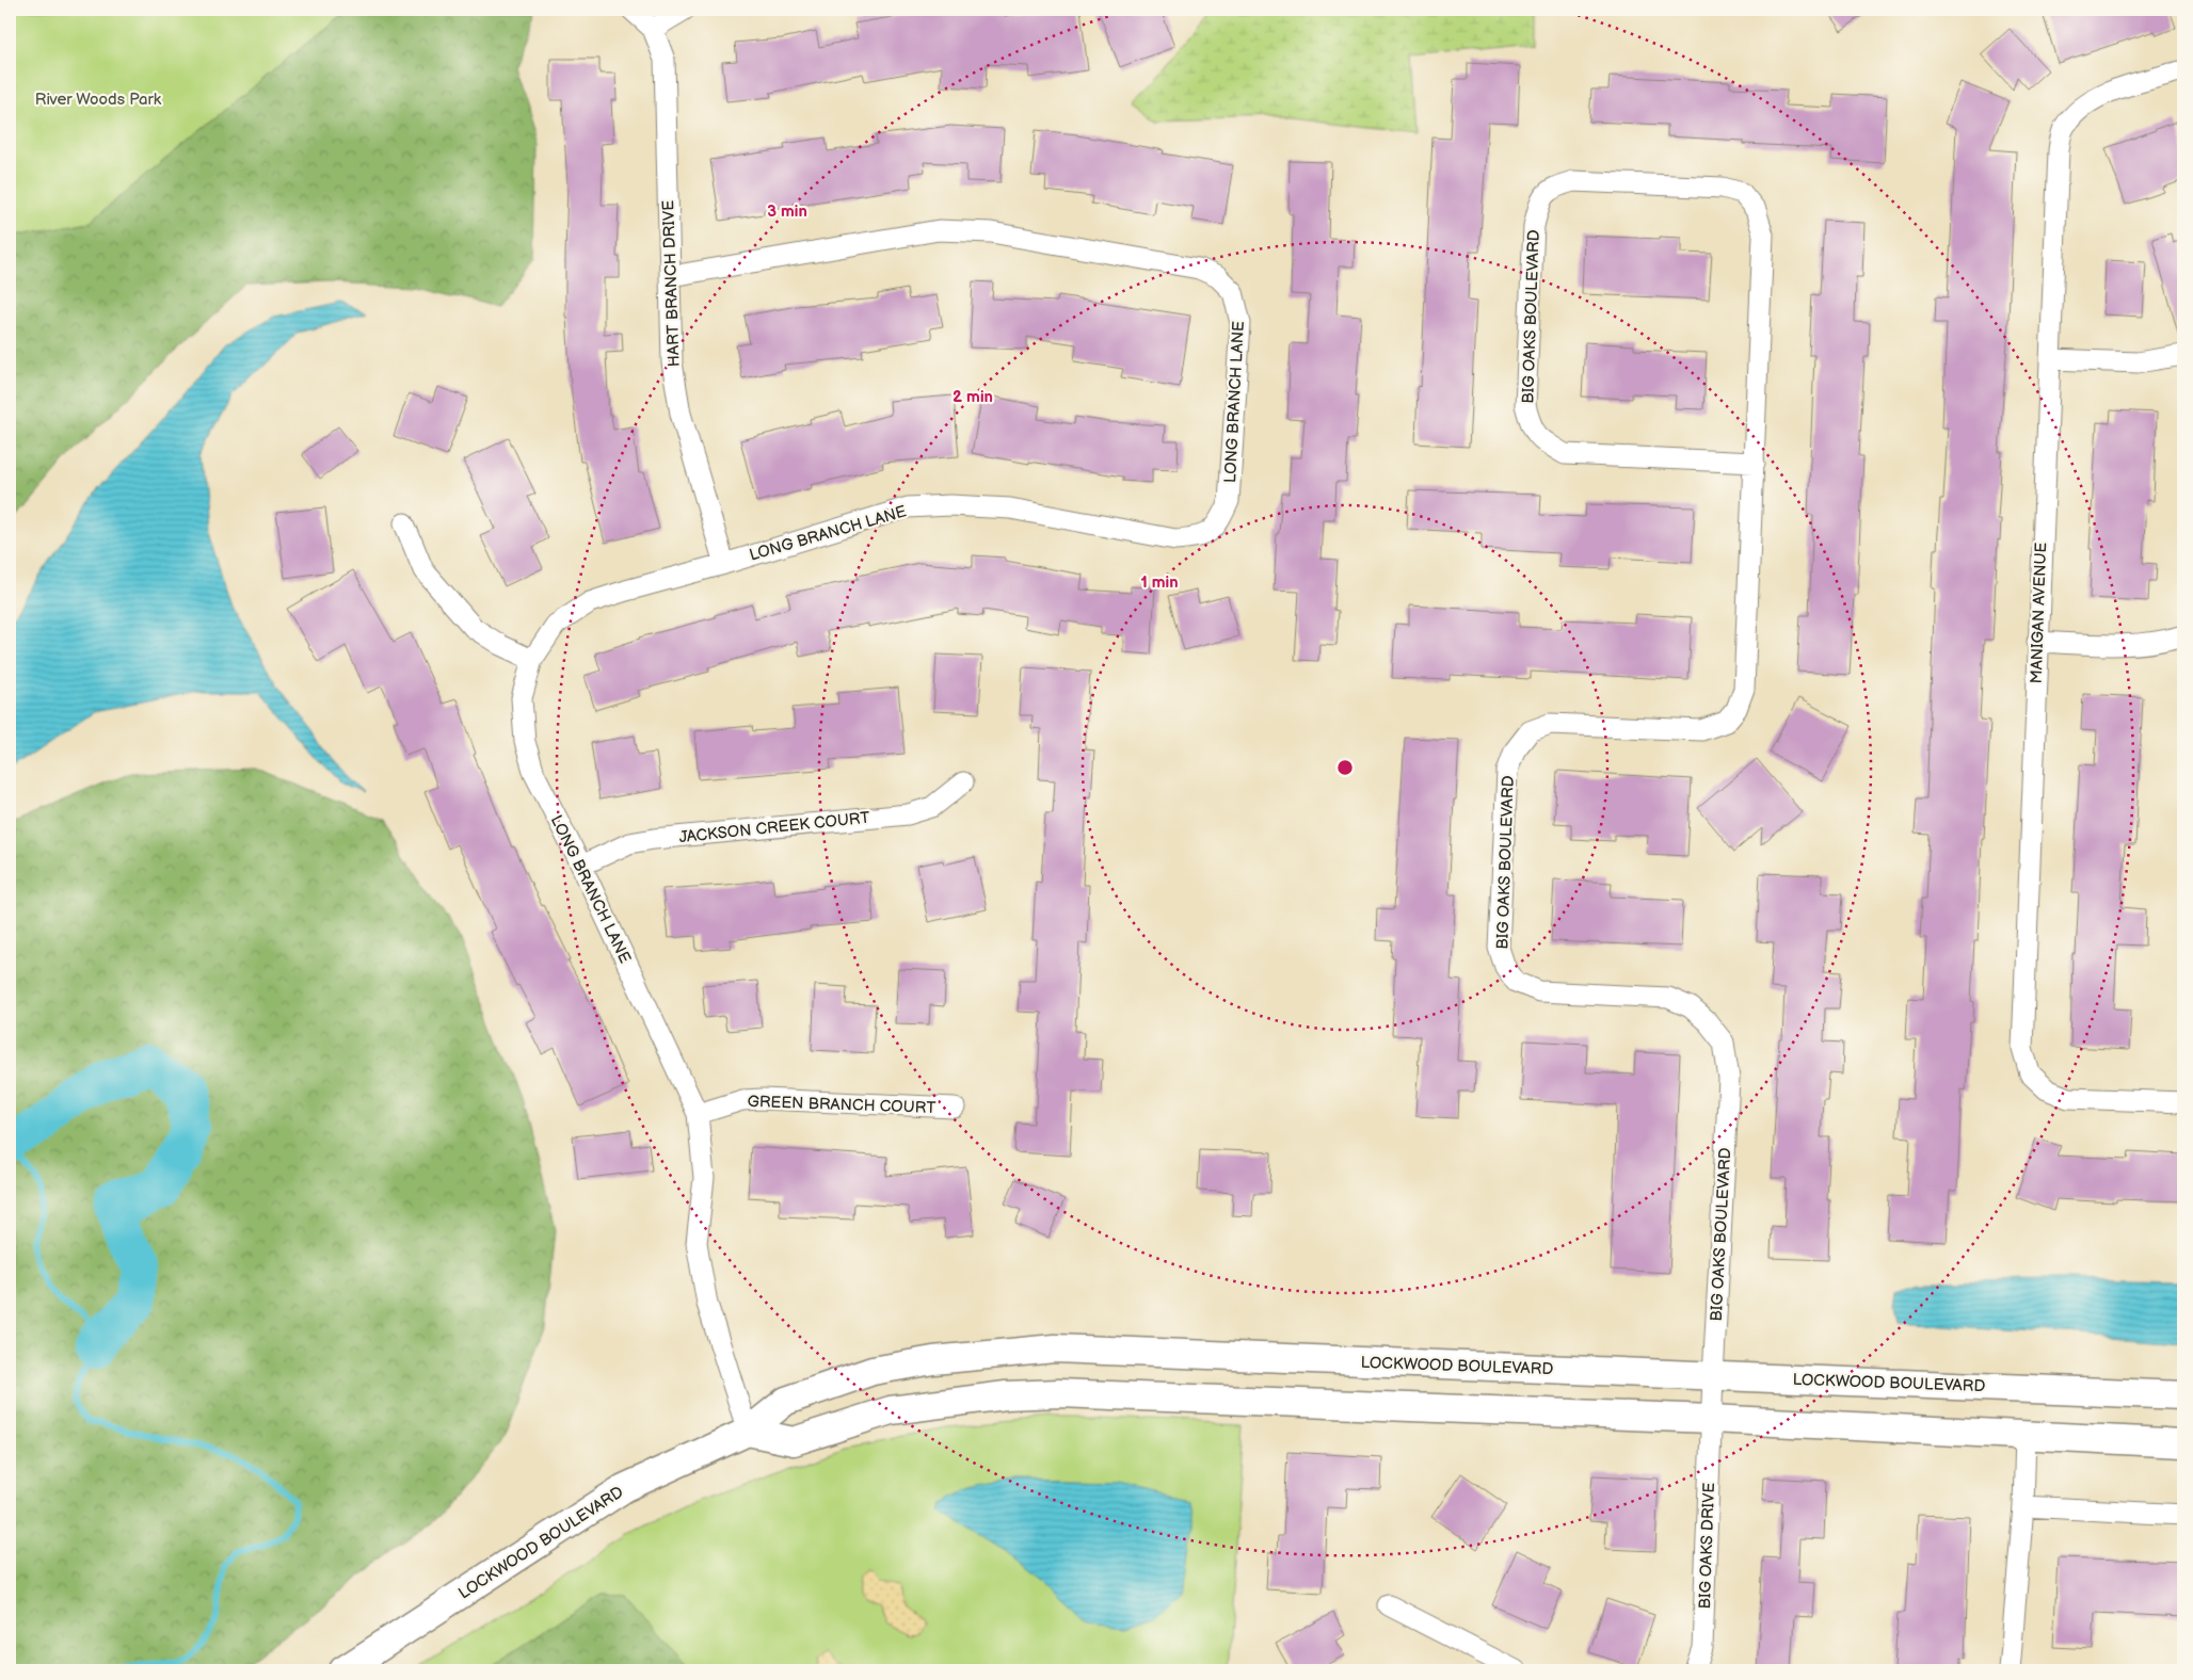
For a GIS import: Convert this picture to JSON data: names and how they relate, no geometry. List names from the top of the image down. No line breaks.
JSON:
{"streets":{"main road":["LOCKWOOD BOULEVARD"],"street":["HART BRANCH DRIVE","BIG OAKS BOULEVARD","LONG BRANCH LANE","MANIGAN AVENUE","JACKSON CREEK COURT","GREEN BRANCH COURT","BIG OAKS DRIVE"]},"crossings":[["HART BRANCH DRIVE","LONG BRANCH LANE"],["BIG OAKS BOULEVARD","LOCKWOOD BOULEVARD"],["BIG OAKS BOULEVARD","BIG OAKS DRIVE"],["LONG BRANCH LANE","JACKSON CREEK COURT"],["LONG BRANCH LANE","GREEN BRANCH COURT"],["LONG BRANCH LANE","LOCKWOOD BOULEVARD"]],"parks":["River Woods Park"],"rings":["3 min","2 min","1 min"]}
